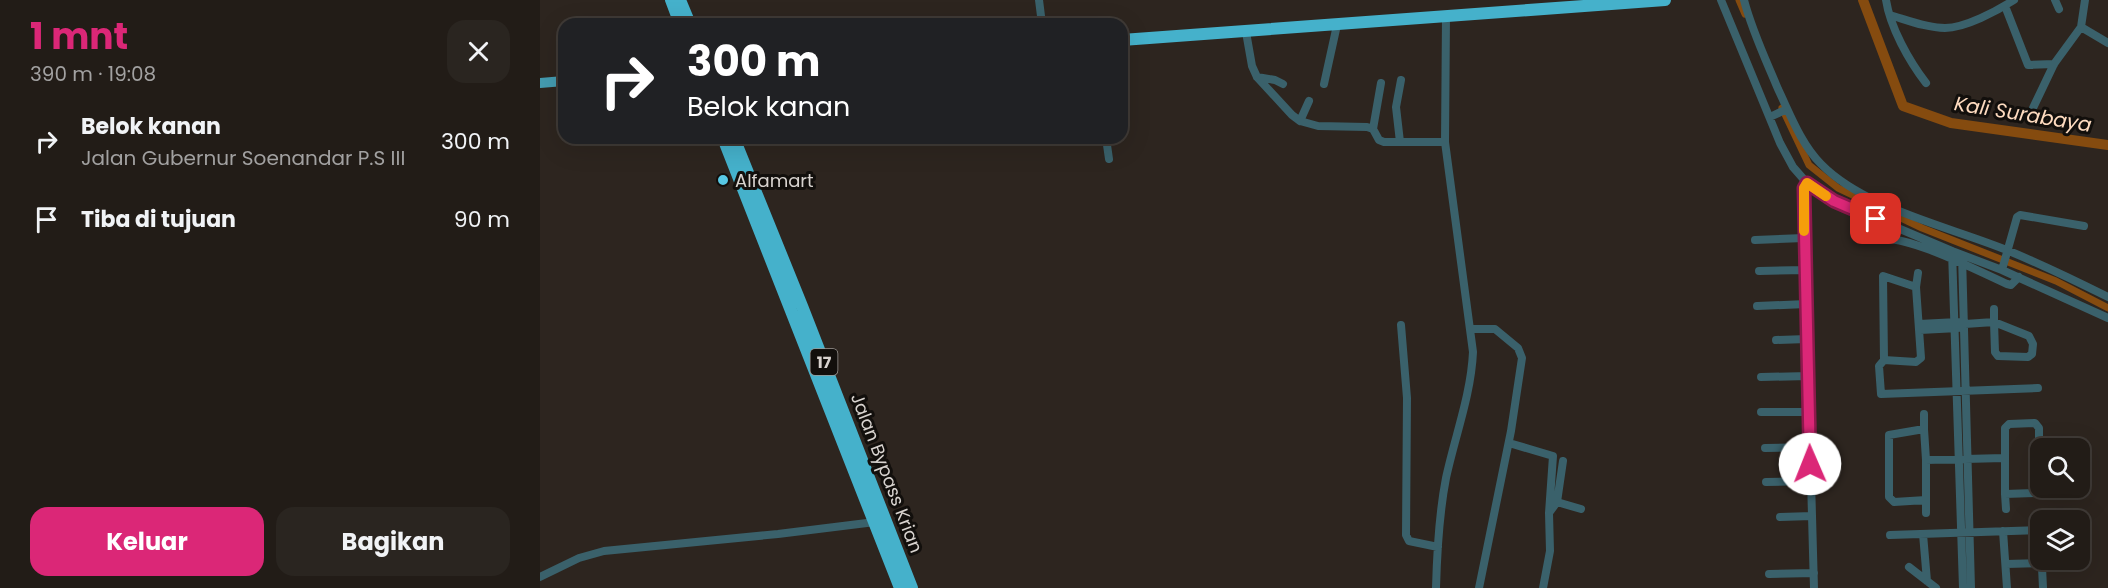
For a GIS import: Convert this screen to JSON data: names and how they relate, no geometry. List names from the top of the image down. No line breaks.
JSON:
{"streets":{"highway":["17","Jalan Bypass Krian"]},"water":["Kali Surabaya"],"places":["Alfamart"],"page":{"heading":["1 mnt","390 m · 19:08"],"turn":["300 m","Belok kanan"],"list":[{"name":"Belok kanan","note":"Jalan Gubernur Soenandar P.S III","value":"300 m"},{"name":"Tiba di tujuan","value":"90 m"}],"buttons":["Keluar","Bagikan"]}}
